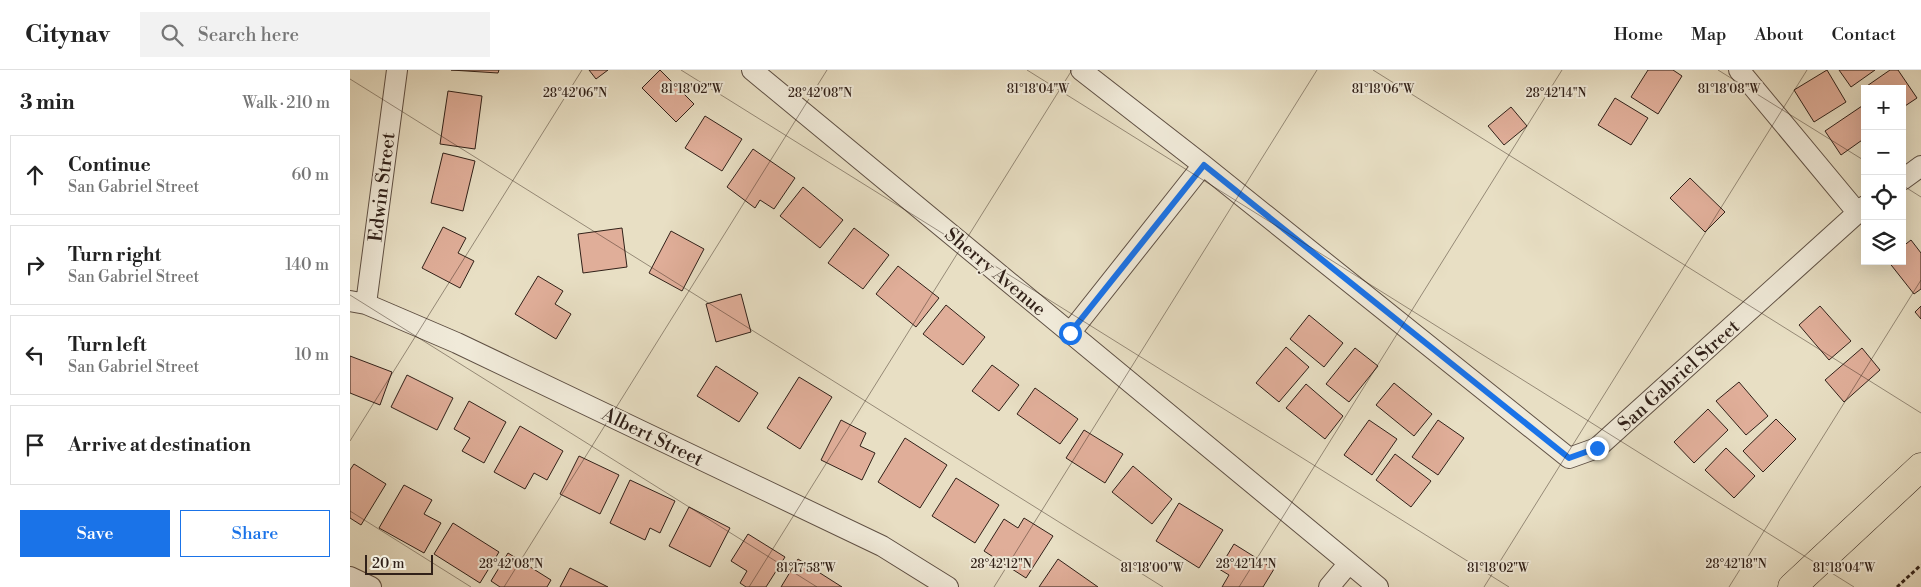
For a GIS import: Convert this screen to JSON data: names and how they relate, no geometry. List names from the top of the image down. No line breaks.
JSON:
{"streets":{"street":["Edwin Street","Sherry Avenue","San Gabriel Street","Albert Street"]},"crossings":[["Edwin Street","Albert Street"]],"scale_bar":"20 m","page":{"header":"Citynav","search":"Search here","nav":["Home","Map","About","Contact"],"heading":["3 min","Walk · 210 m"],"map_buttons":["+","−"],"list":[["Continue","San Gabriel Street","60 m"],["Turn right","San Gabriel Street","140 m"],["Turn left","San Gabriel Street","10 m"],"Arrive at destination"],"buttons":["Save","Share"],"scale":"20 m"},"coordinates":["81°18'08\"W","81°18'02\"W","81°18'04\"W","81°18'06\"W","28°42'06\"N","28°42'08\"N","28°42'14\"N","28°42'12\"N","28°42'18\"N","81°17'58\"W","81°18'00\"W"]}
